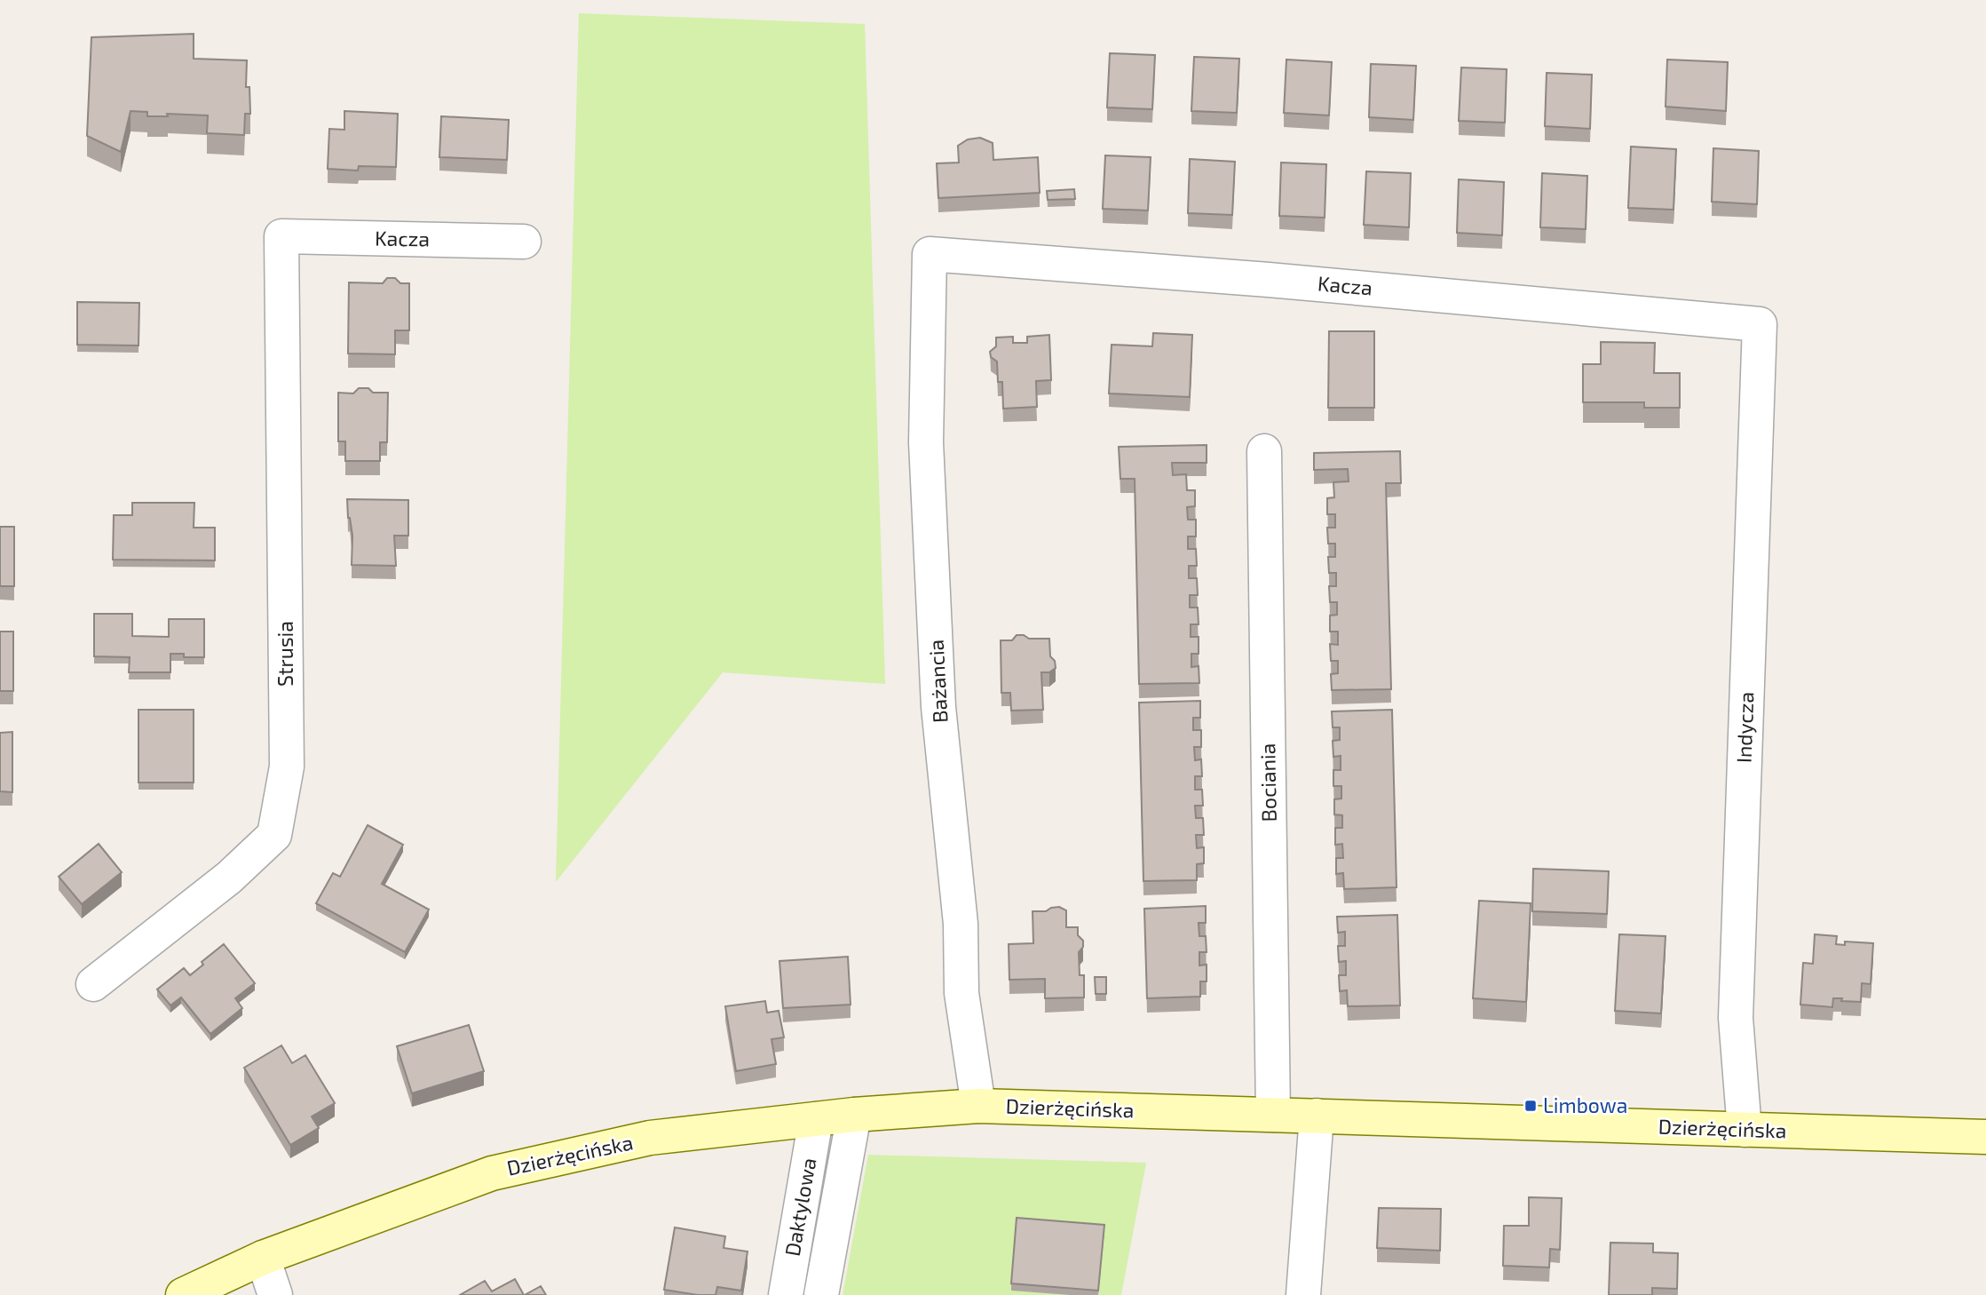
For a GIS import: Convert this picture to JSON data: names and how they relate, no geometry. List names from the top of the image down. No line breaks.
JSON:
{"streets":{"street":["Kacza","Strusia","Bażancia","Indycza","Bociania","Dzierżęcińska","Daktylowa"]},"crossings":[["Kacza","Strusia"],["Kacza","Bażancia"],["Kacza","Indycza"],["Bażancia","Dzierżęcińska"],["Indycza","Dzierżęcińska"],["Bociania","Dzierżęcińska"],["Dzierżęcińska","Daktylowa"]],"places":{"transit":["Limbowa"]}}
